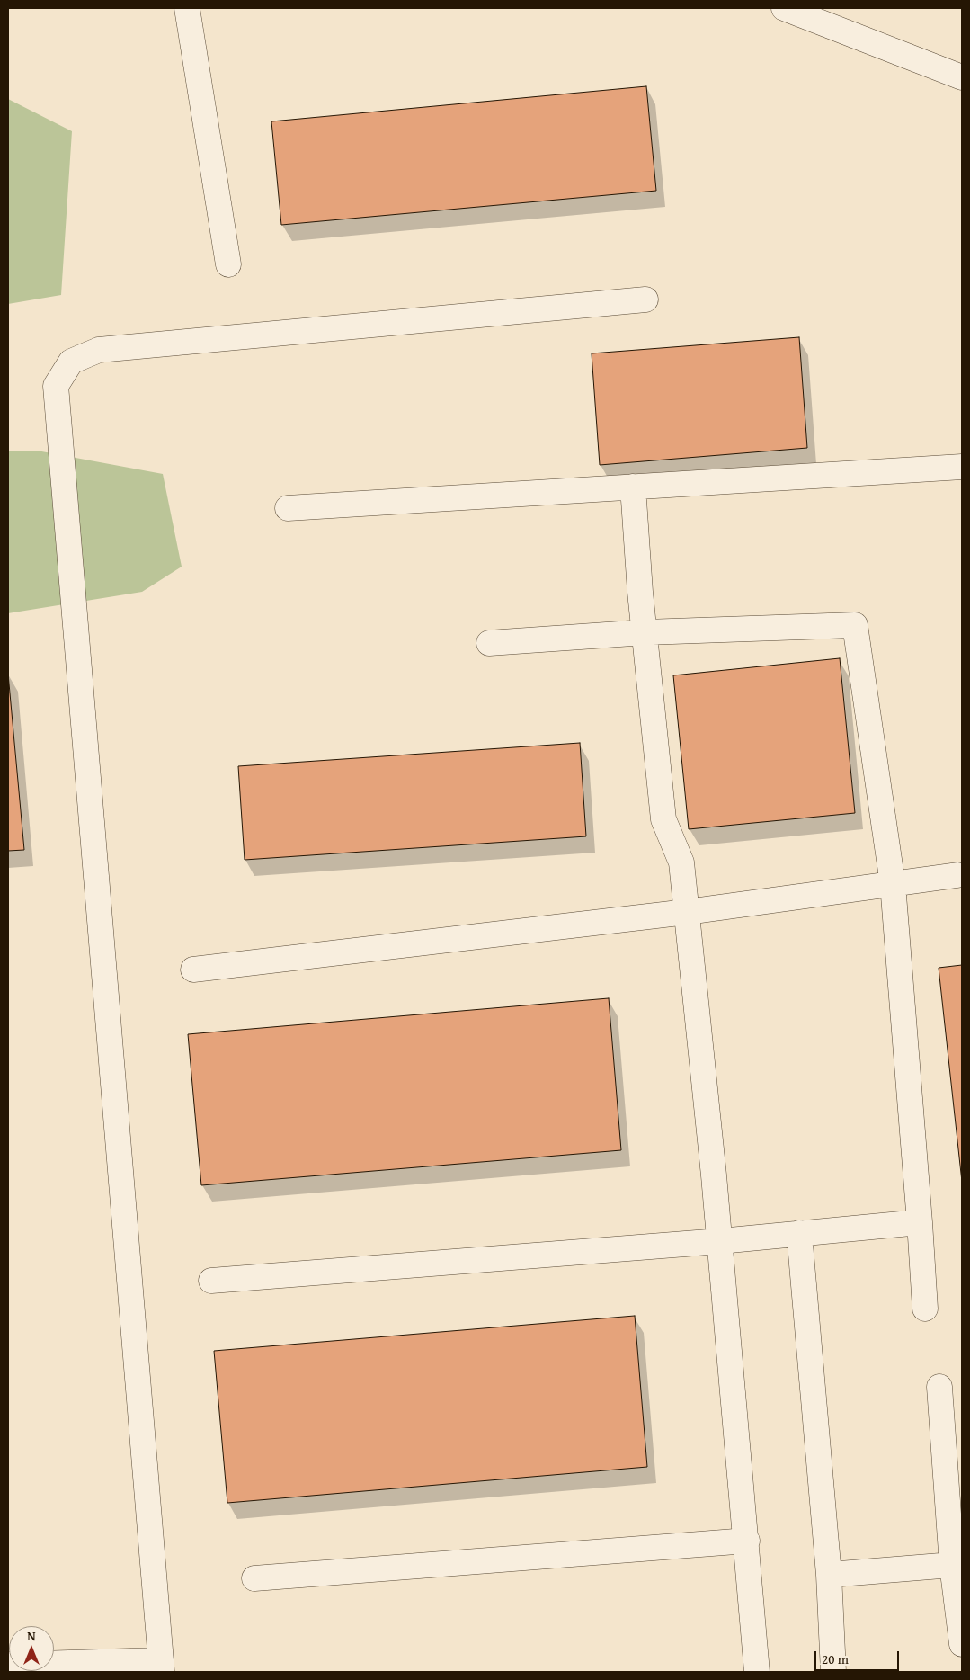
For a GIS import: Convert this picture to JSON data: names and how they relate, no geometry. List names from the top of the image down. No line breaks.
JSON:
{"scale_bar":"20 m","north":"top"}
